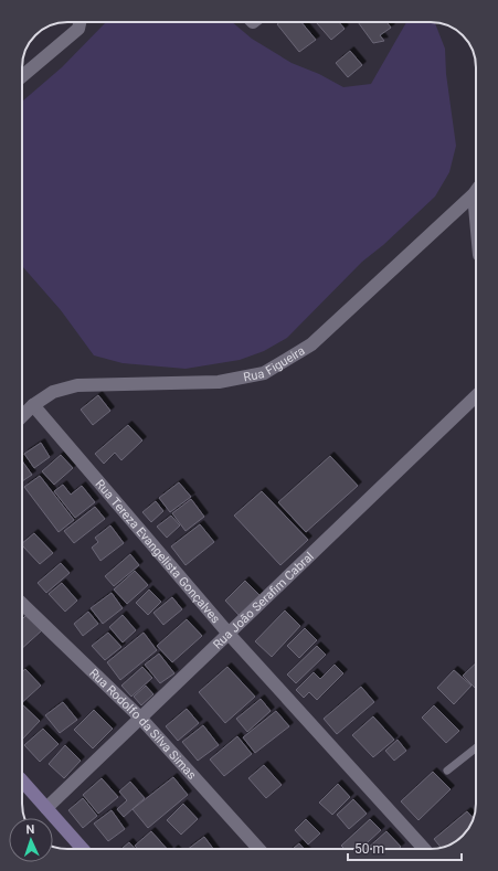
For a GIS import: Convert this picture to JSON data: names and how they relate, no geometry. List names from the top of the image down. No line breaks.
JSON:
{"streets":{"street":["Rua Figueira","Rua Tereza Evangelista Gonçalves","Rua João Serafim Cabral","Rua Rodolfo da Silva Simas"]},"crossings":[["Rua Figueira","Rua Tereza Evangelista Gonçalves"],["Rua Tereza Evangelista Gonçalves","Rua João Serafim Cabral"],["Rua João Serafim Cabral","Rua Rodolfo da Silva Simas"]],"scale_bar":"50 m","north":"top"}
